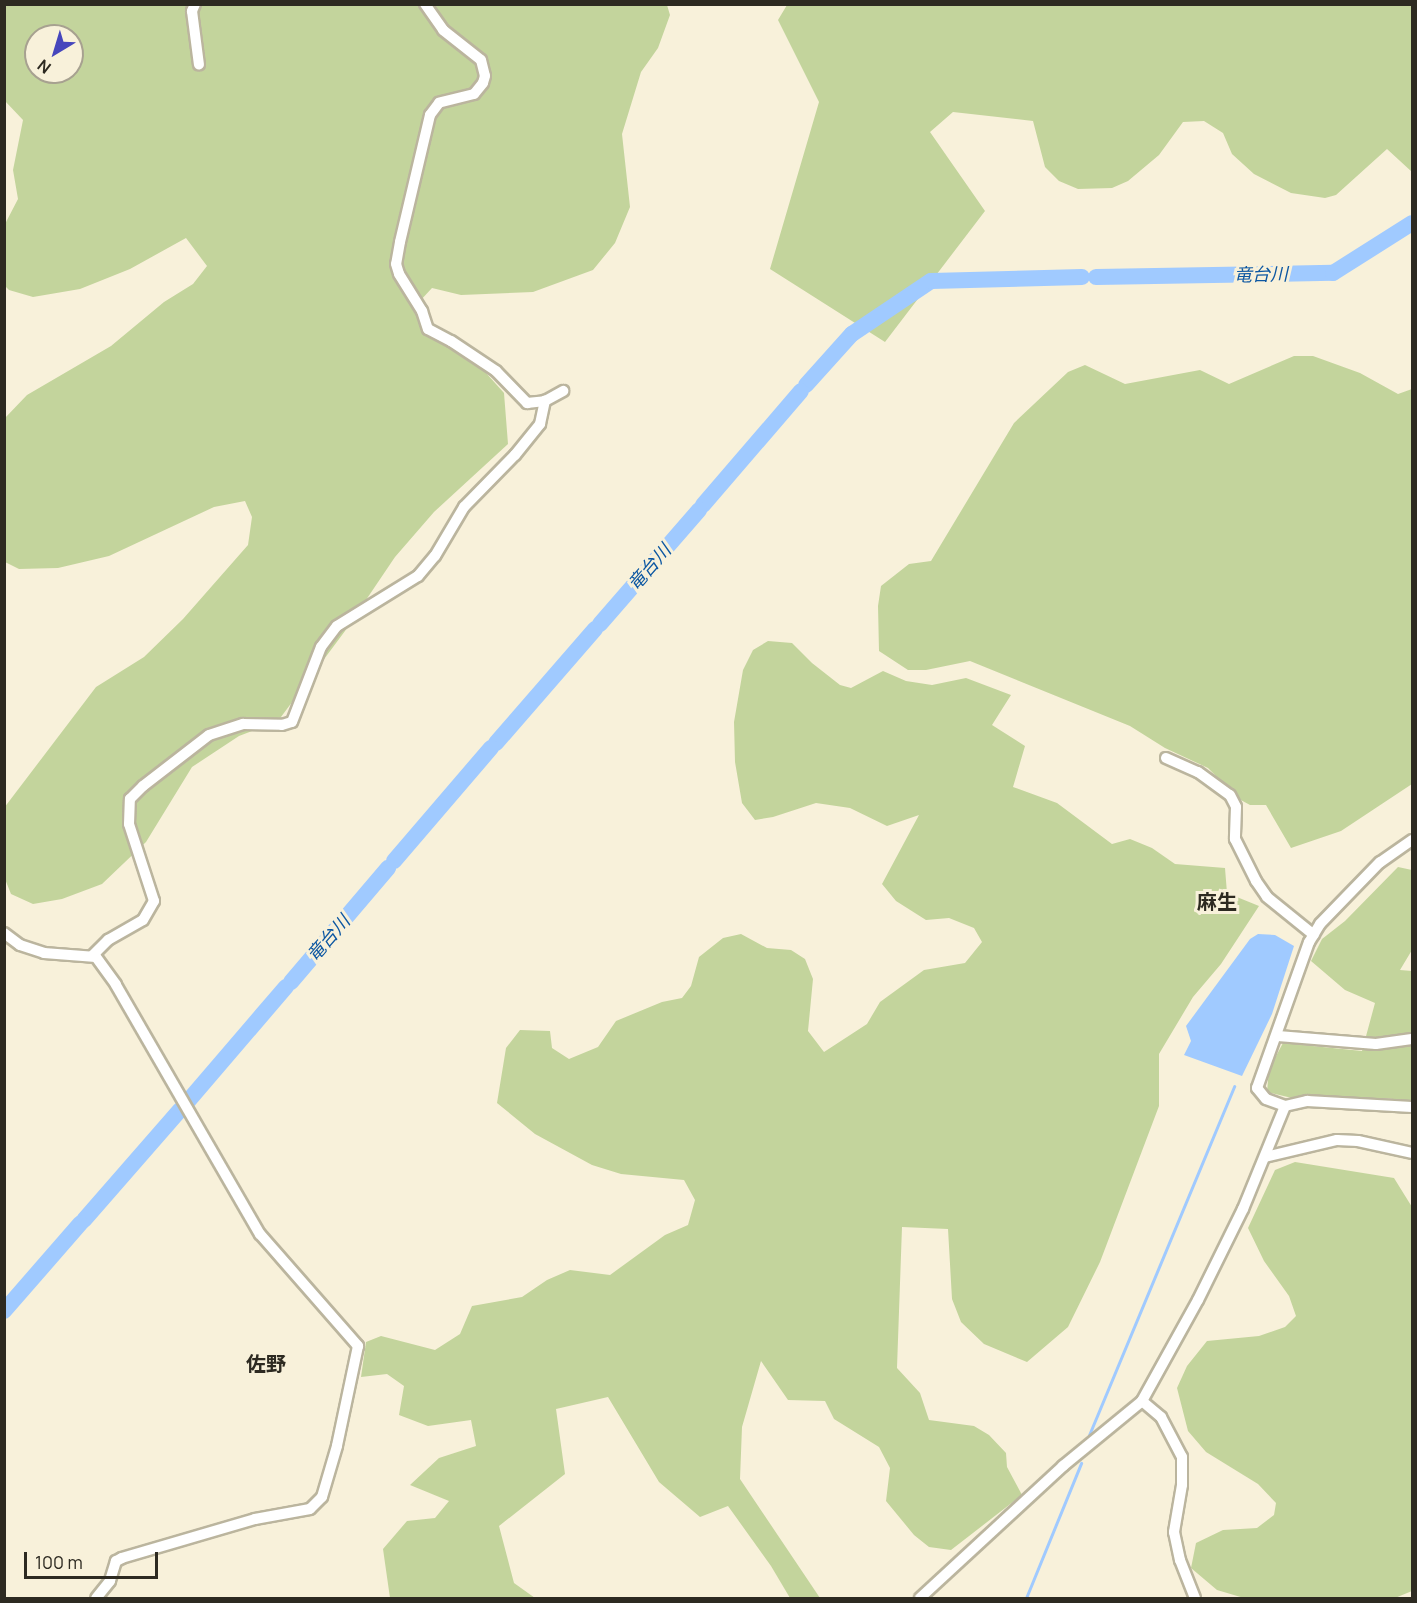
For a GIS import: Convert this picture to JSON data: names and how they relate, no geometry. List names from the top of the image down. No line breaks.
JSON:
{"districts":["麻生","佐野"],"water":["竜台川"],"scale_bar":"100 m","north":"bottom left"}
